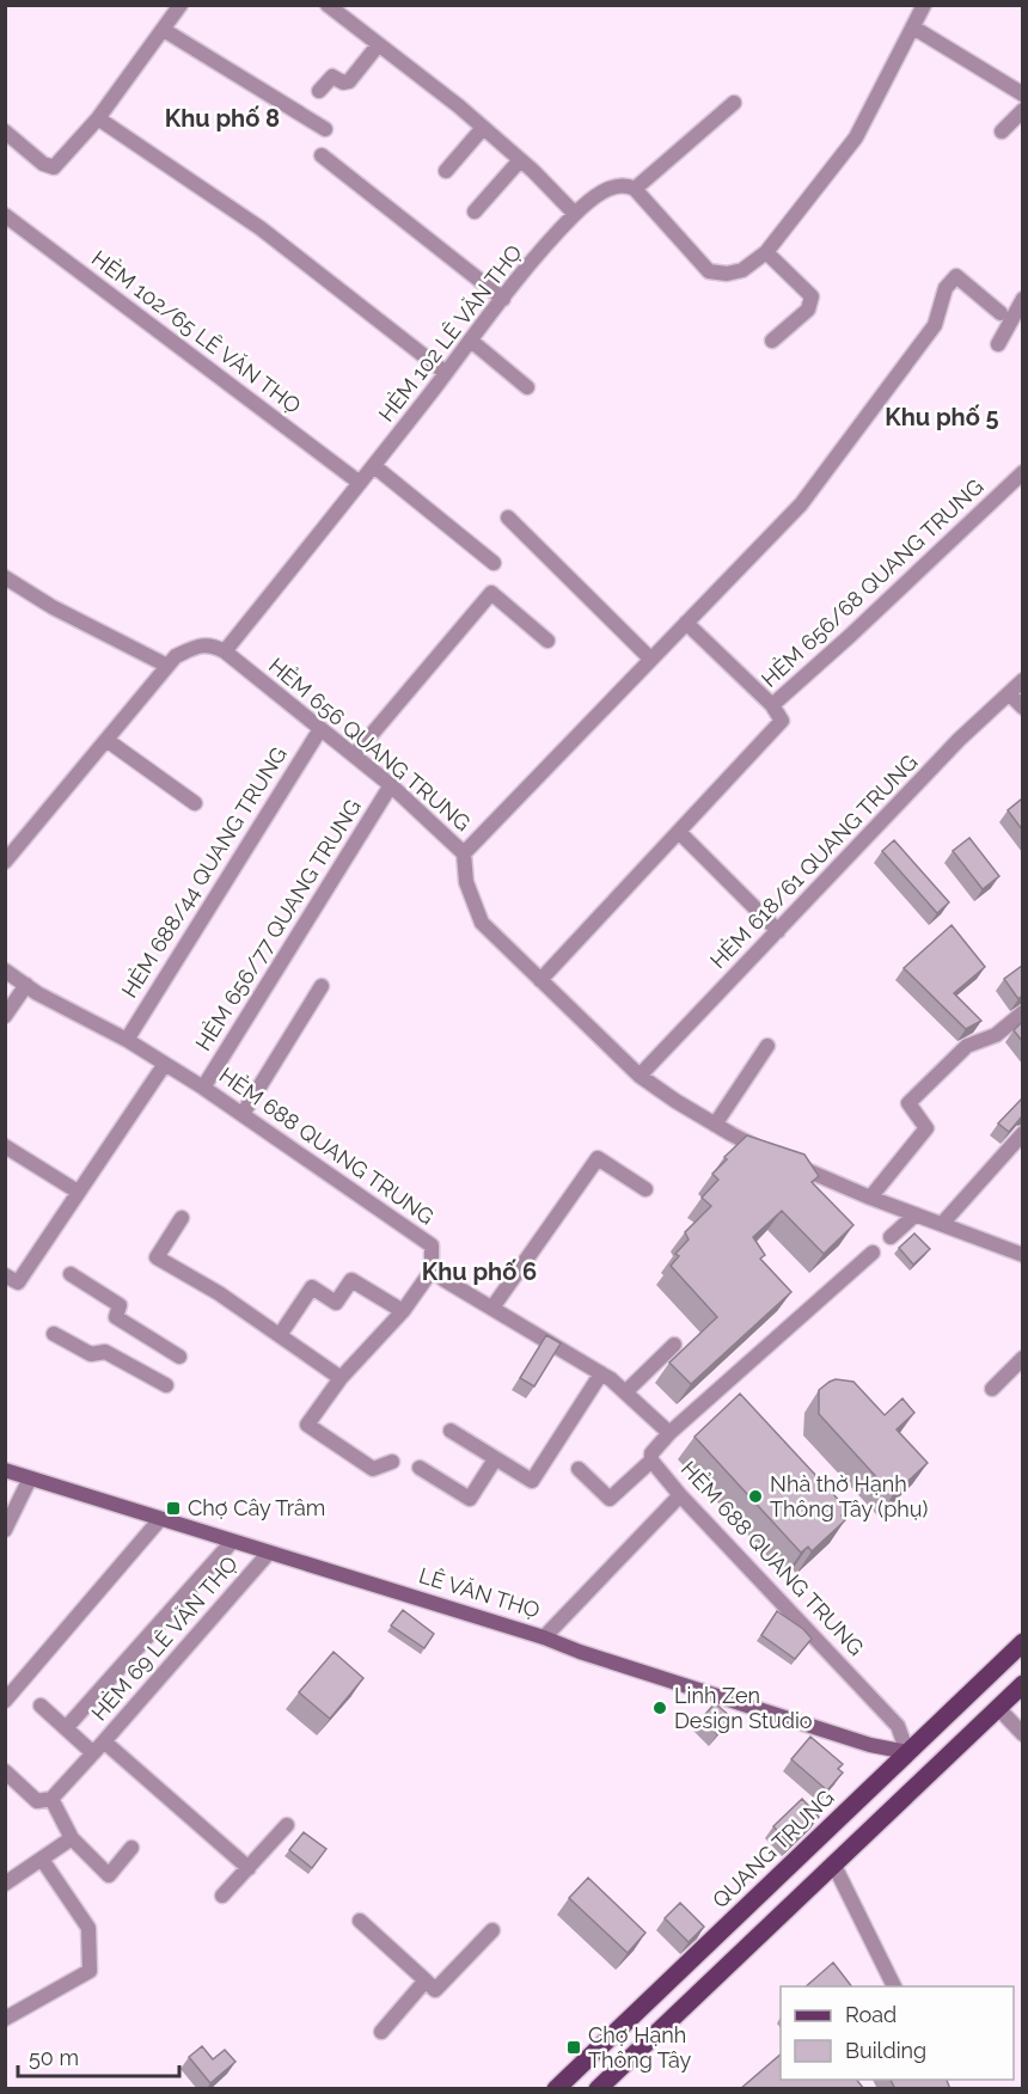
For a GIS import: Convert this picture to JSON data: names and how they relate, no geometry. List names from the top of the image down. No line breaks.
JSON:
{"streets":{"main road":["LÊ VĂN THỌ","QUANG TRUNG"],"street":["HẺM 102/65 LÊ VĂN THỌ","HẺM 102 LÊ VĂN THỌ","HẺM 656/68 QUANG TRUNG","HẺM 656 QUANG TRUNG","HẺM 618/61 QUANG TRUNG","HẺM 688/44 QUANG TRUNG","HẺM 656/77 QUANG TRUNG","HẺM 688 QUANG TRUNG","HẺM 69 LÊ VĂN THỌ"]},"crossings":[["HẺM 102/65 LÊ VĂN THỌ","HẺM 102 LÊ VĂN THỌ"],["HẺM 102 LÊ VĂN THỌ","HẺM 656 QUANG TRUNG"],["HẺM 656/68 QUANG TRUNG","HẺM 656 QUANG TRUNG"],["HẺM 656 QUANG TRUNG","HẺM 618/61 QUANG TRUNG"],["HẺM 656 QUANG TRUNG","HẺM 688/44 QUANG TRUNG"],["HẺM 656 QUANG TRUNG","HẺM 656/77 QUANG TRUNG"],["HẺM 688/44 QUANG TRUNG","HẺM 688 QUANG TRUNG"],["HẺM 656/77 QUANG TRUNG","HẺM 688 QUANG TRUNG"],["HẺM 688 QUANG TRUNG","LÊ VĂN THỌ"],["HẺM 688 QUANG TRUNG","QUANG TRUNG"],["LÊ VĂN THỌ","HẺM 69 LÊ VĂN THỌ"],["LÊ VĂN THỌ","QUANG TRUNG"]],"districts":["Khu phố 8","Khu phố 5","Khu phố 6"],"places":{"other":["Nhà thờ Hạnh Thông Tây (phụ)","Linh Zen Design Studio"],"transit":["Chợ Cây Trâm","Chợ Hạnh Thông Tây"]},"legend":["Road","Building"],"scale_bar":"50 m"}
